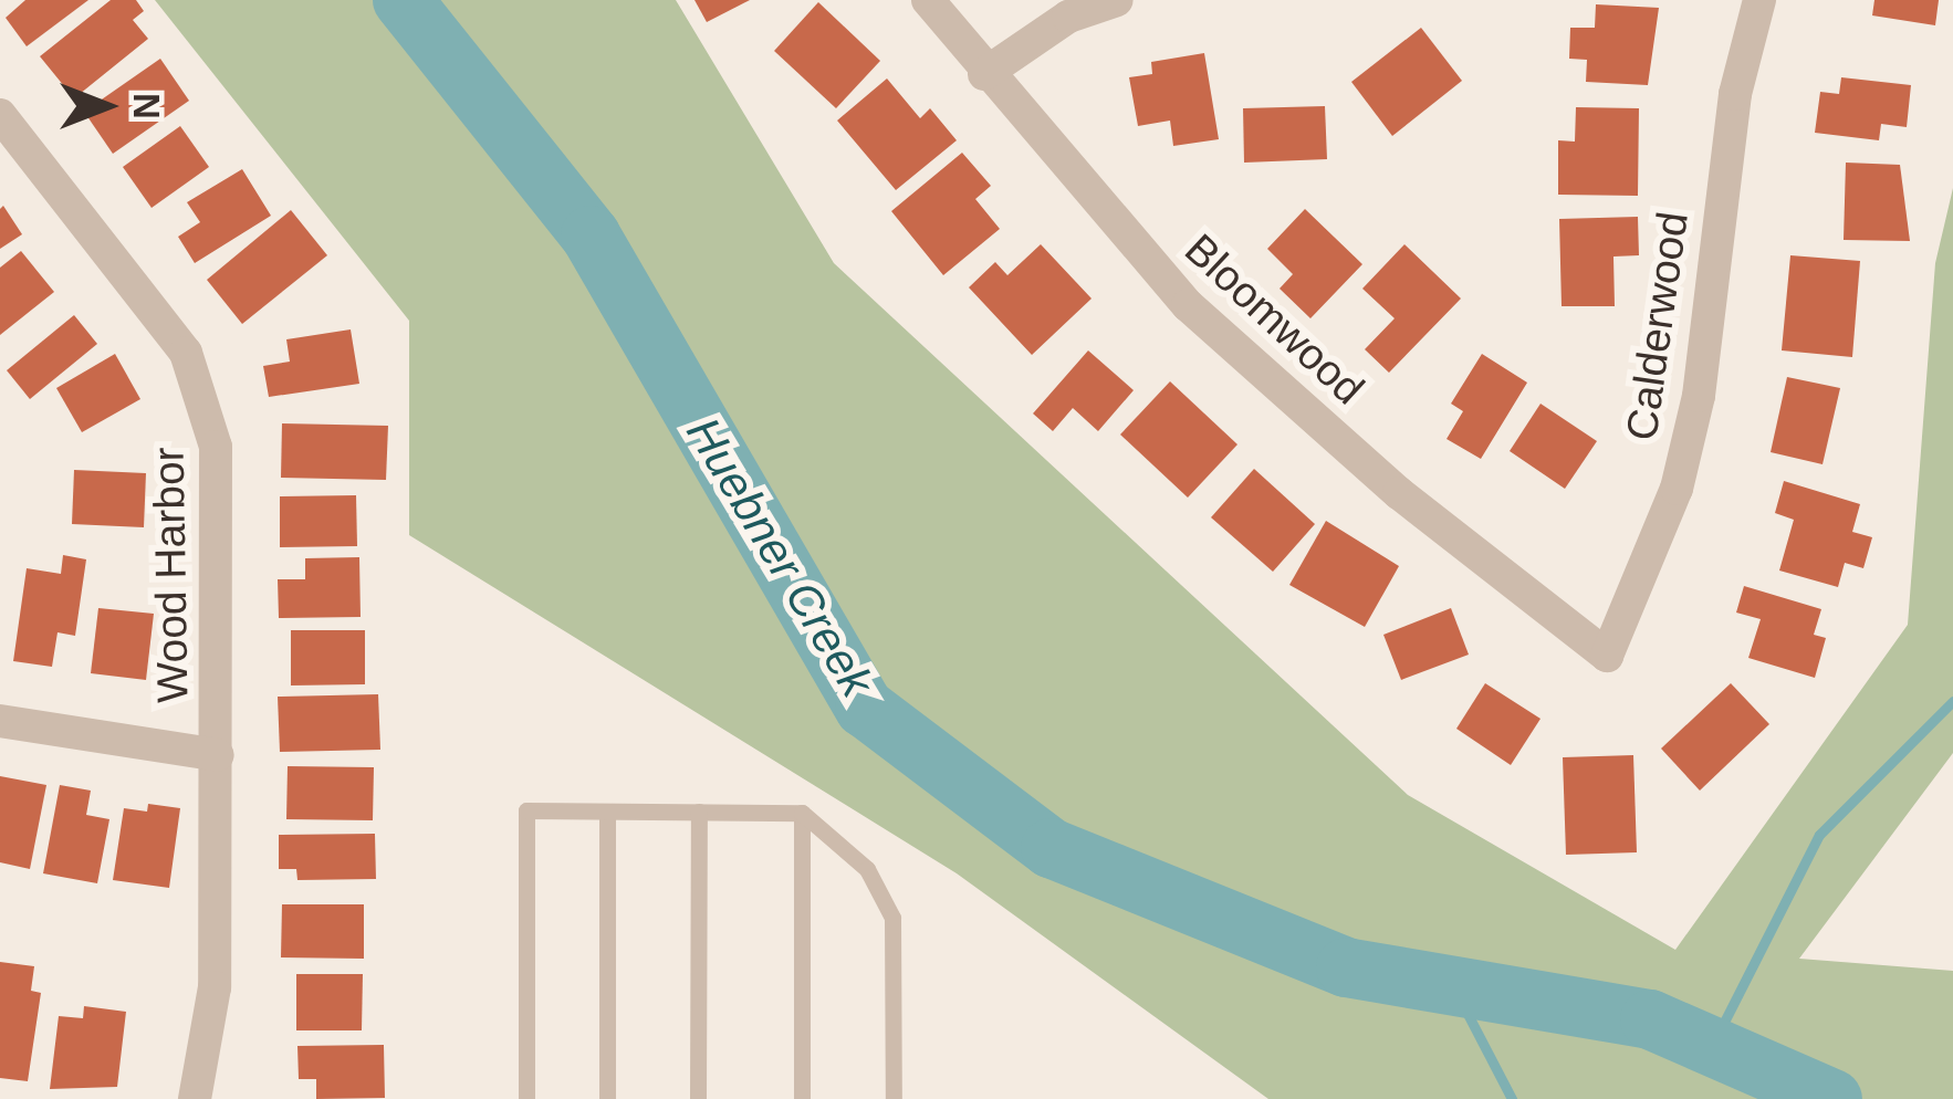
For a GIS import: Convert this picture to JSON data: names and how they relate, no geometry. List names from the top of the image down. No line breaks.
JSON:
{"streets":{"street":["Bloomwood","Calderwood","Wood Harbor"]},"crossings":[["Bloomwood","Calderwood"]],"water":["Huebner Creek"],"north":"right"}
